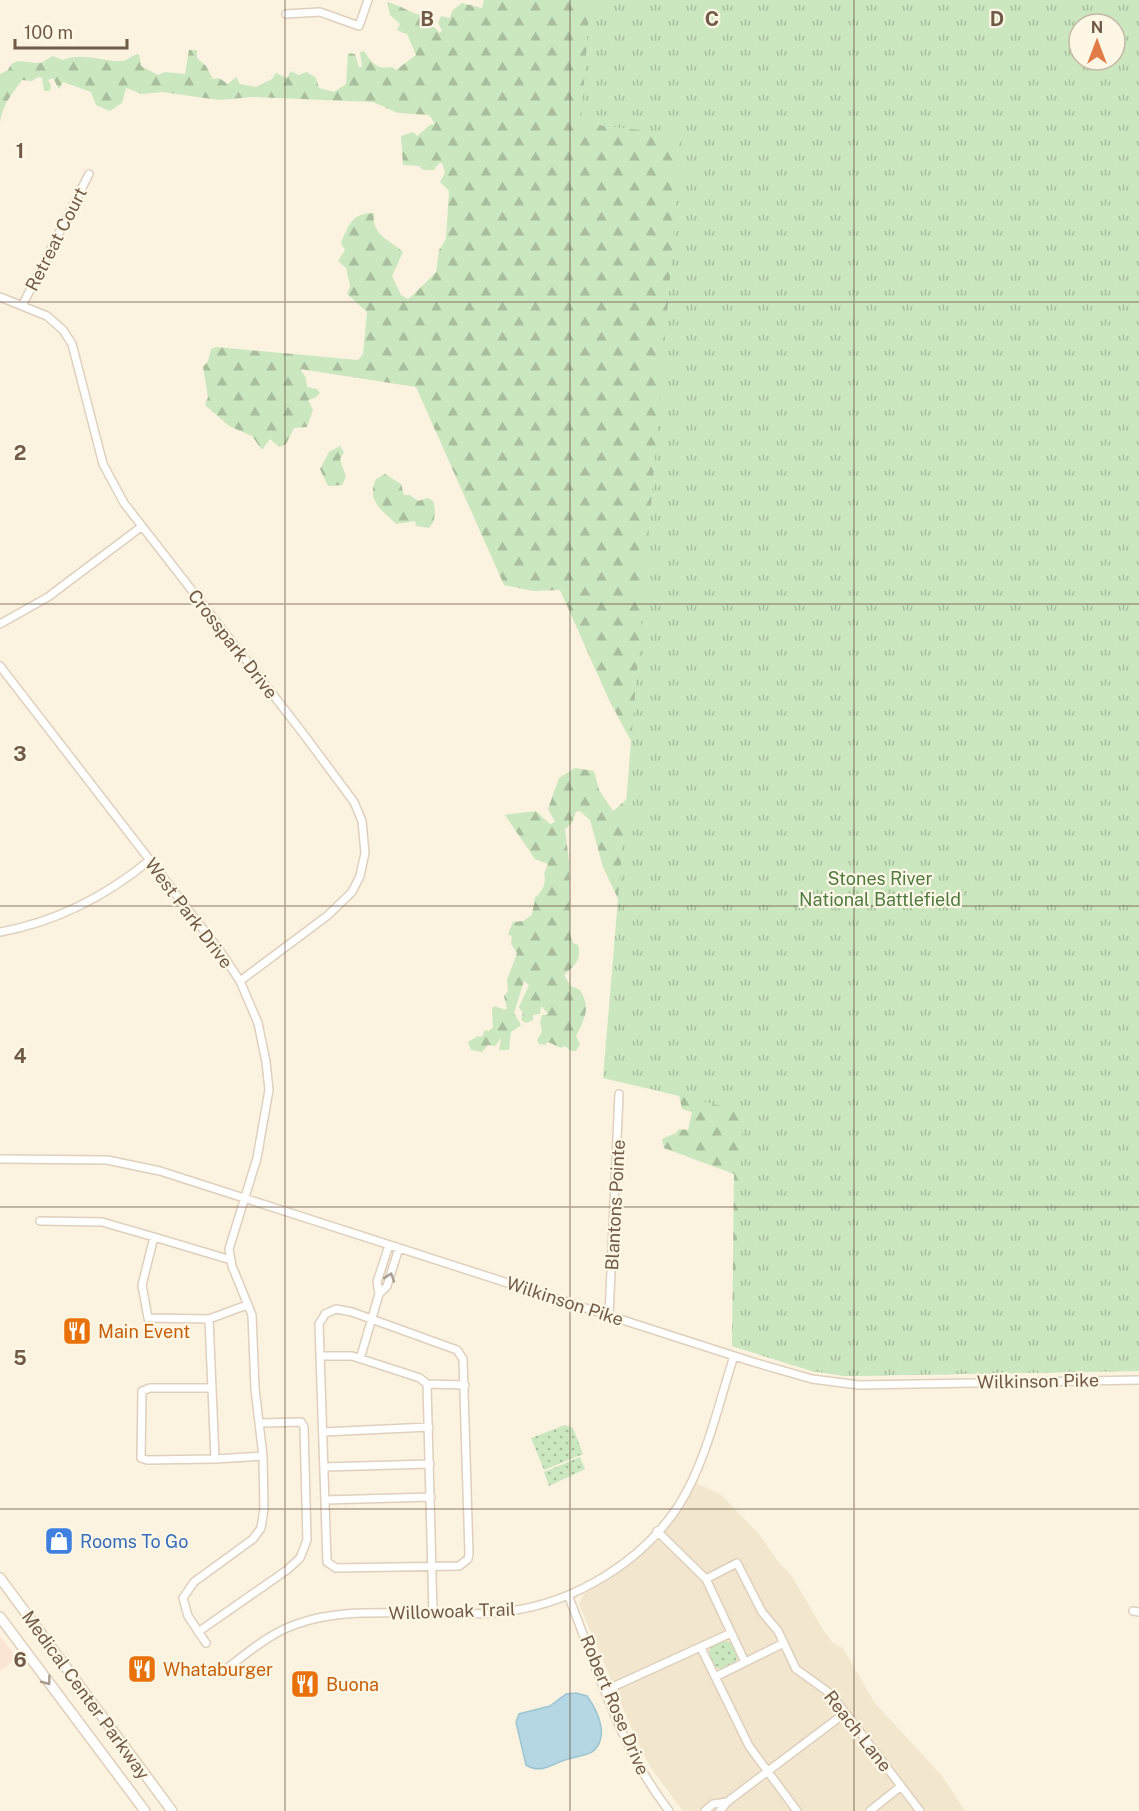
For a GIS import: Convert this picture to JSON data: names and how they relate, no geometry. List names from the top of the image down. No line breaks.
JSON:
{"streets":{"main road":["Medical Center Parkway"],"street":["Retreat Court","Crosspark Drive","West Park Drive","Blantons Pointe","Wilkinson Pike","Willowoak Trail","Robert Rose Drive","Reach Lane"]},"crossings":[["Retreat Court","Crosspark Drive"],["Crosspark Drive","West Park Drive"],["West Park Drive","Wilkinson Pike"],["Blantons Pointe","Wilkinson Pike"],["Wilkinson Pike","Willowoak Trail"],["Willowoak Trail","Robert Rose Drive"]],"parks":["Stones River National Battlefield"],"places":{"restaurant":["Main Event","Whataburger","Buona"],"shop":["Rooms To Go"]},"scale_bar":"100 m","north":"top","grid":{"columns":["B","C","D"],"rows":["1","2","3","4","5","6"]}}
